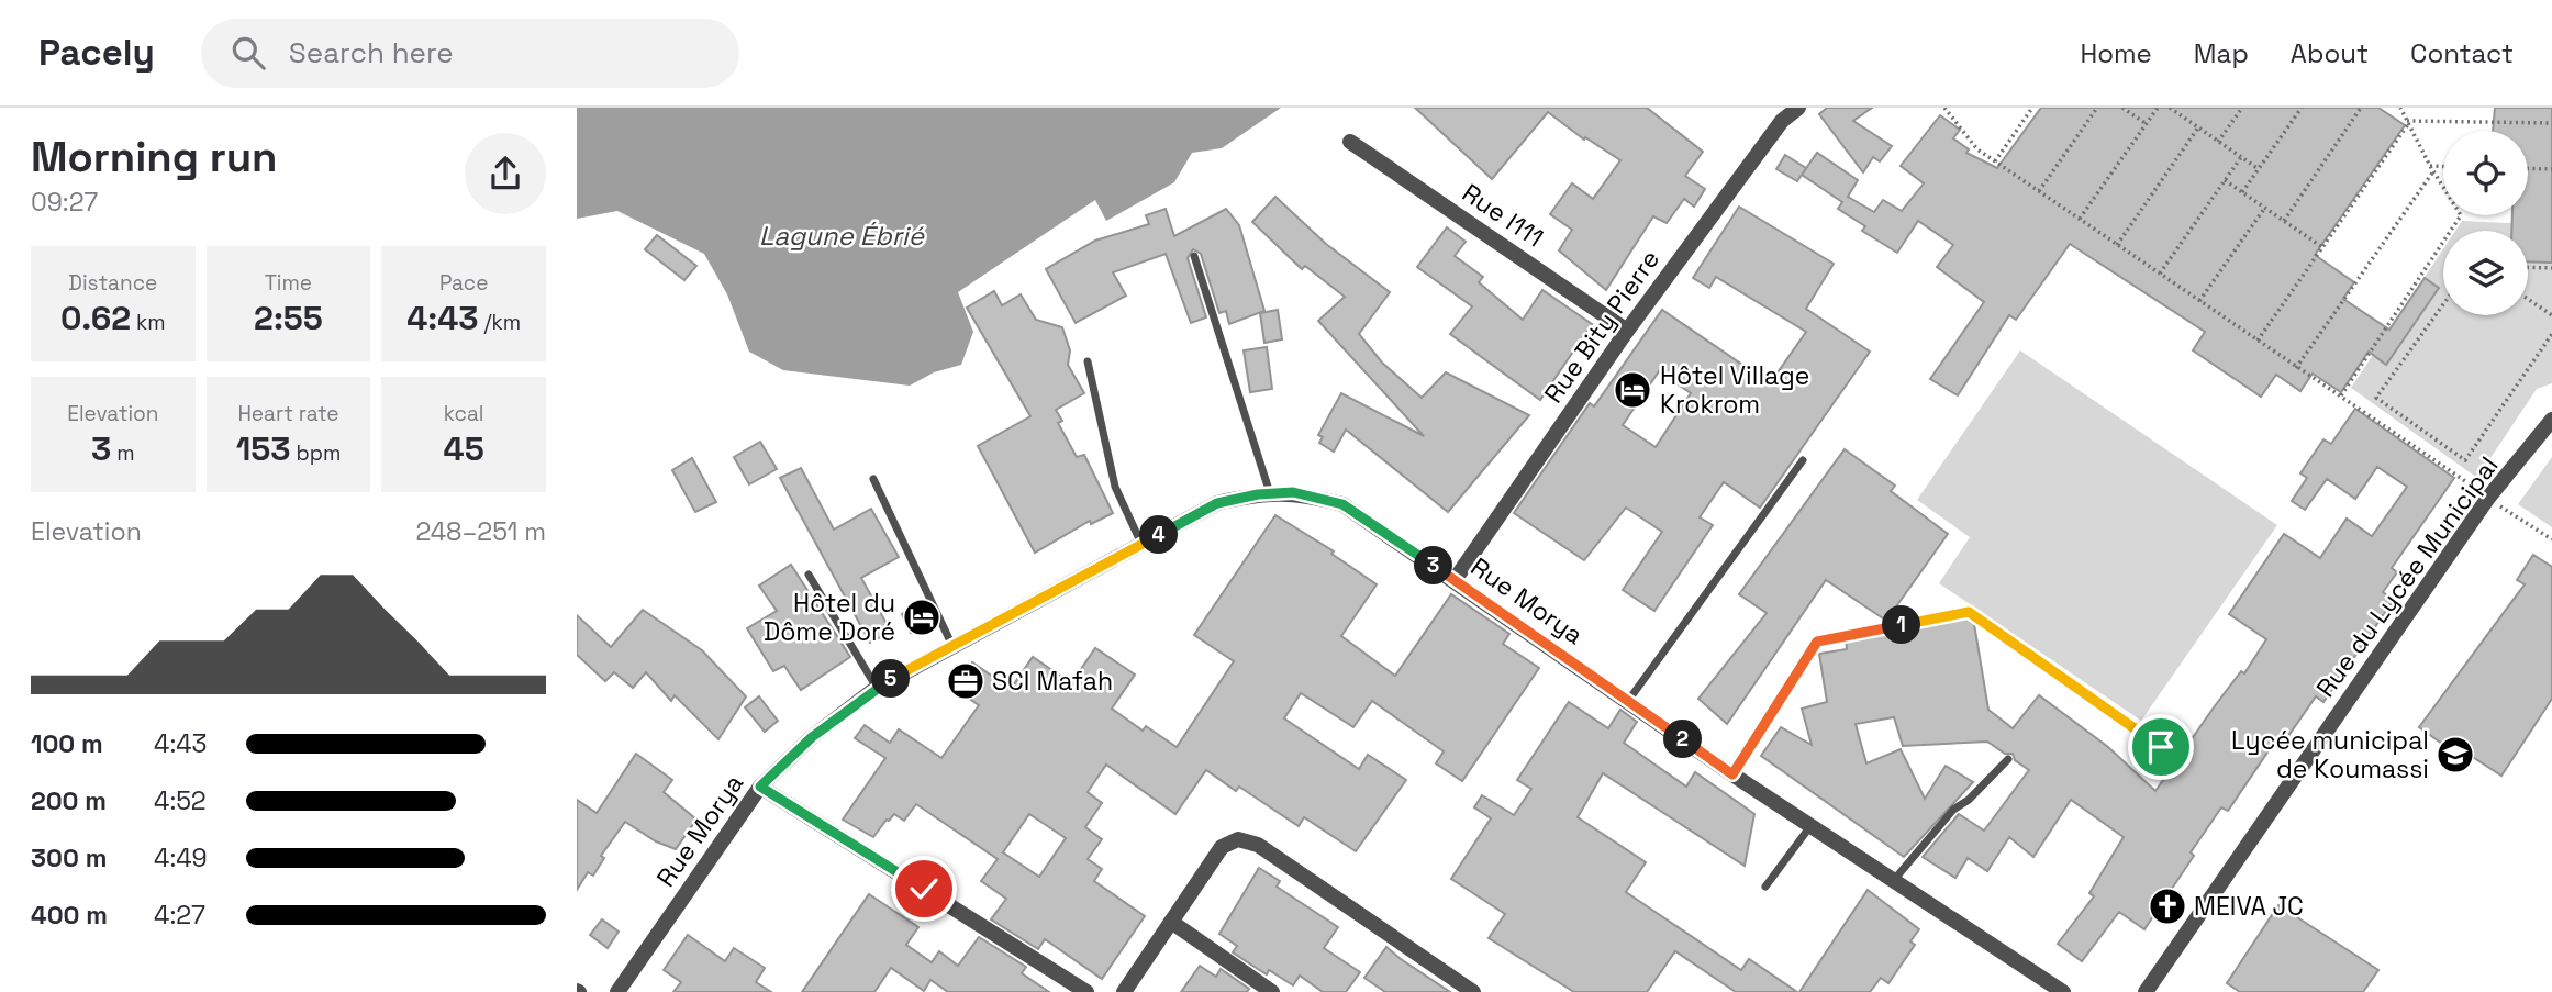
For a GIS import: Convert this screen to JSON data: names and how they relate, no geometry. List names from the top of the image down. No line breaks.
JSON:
{"streets":{"street":["Rue I111","Rue Bity Pierre","Rue du Lycée Municipal","Rue Morya"]},"crossings":[["Rue I111","Rue Bity Pierre"],["Rue Bity Pierre","Rue Morya"]],"water":["Lagune Ébrié"],"places":{"hotel":["Hôtel Village Krokrom","Hôtel du Dôme Doré"],"office":["SCI Mafah"],"school or university":["Lycée municipal de Koumassi"],"church":["MEIVA JC"]},"page":{"header":"Pacely","search":"Search here","nav":["Home","Map","About","Contact"],"heading":["Morning run","09:27"],"stats":[["Distance","0.62 km"],["Time","2:55"],["Pace","4:43 /km"],["Elevation","3 m"],["Heart rate","153 bpm"],["kcal","45"]],"chart":["Elevation","248–251 m"],"pins":["4","3","1","5","2"],"list":[{"name":"100 m","note":"4:43"},{"name":"200 m","note":"4:52"},{"name":"300 m","note":"4:49"},{"name":"400 m","note":"4:27"}]}}
